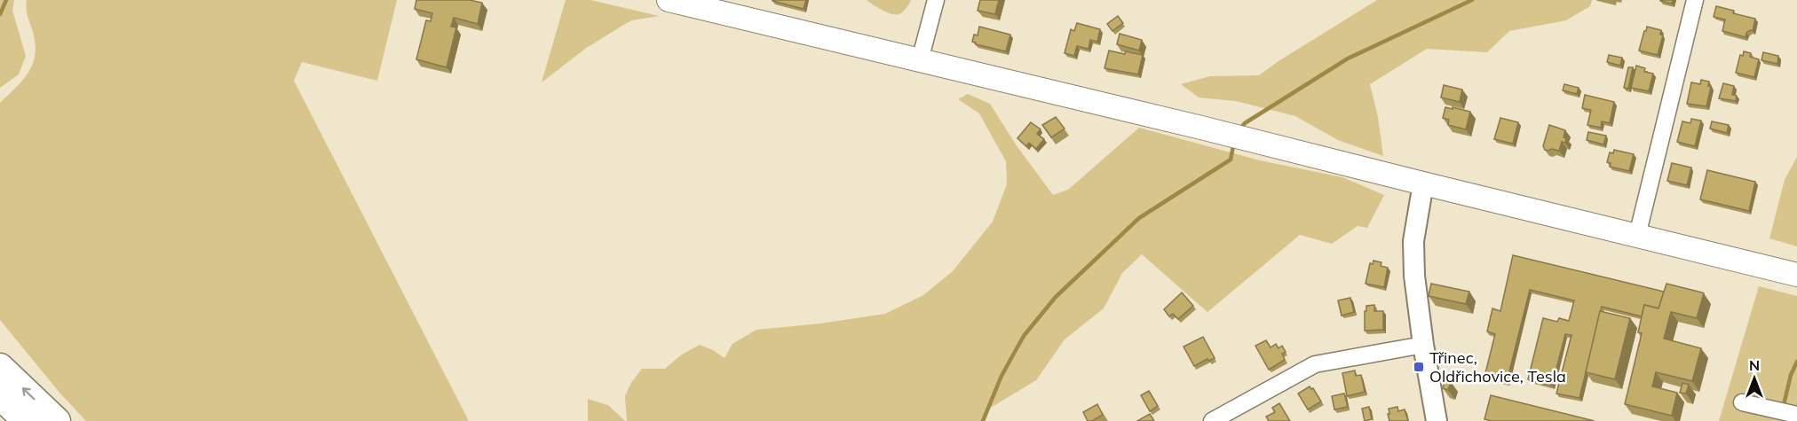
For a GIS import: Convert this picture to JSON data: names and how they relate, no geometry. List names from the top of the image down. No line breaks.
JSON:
{"places":{"transit":["Třinec, Oldřichovice, Tesla"]},"north":"top"}
